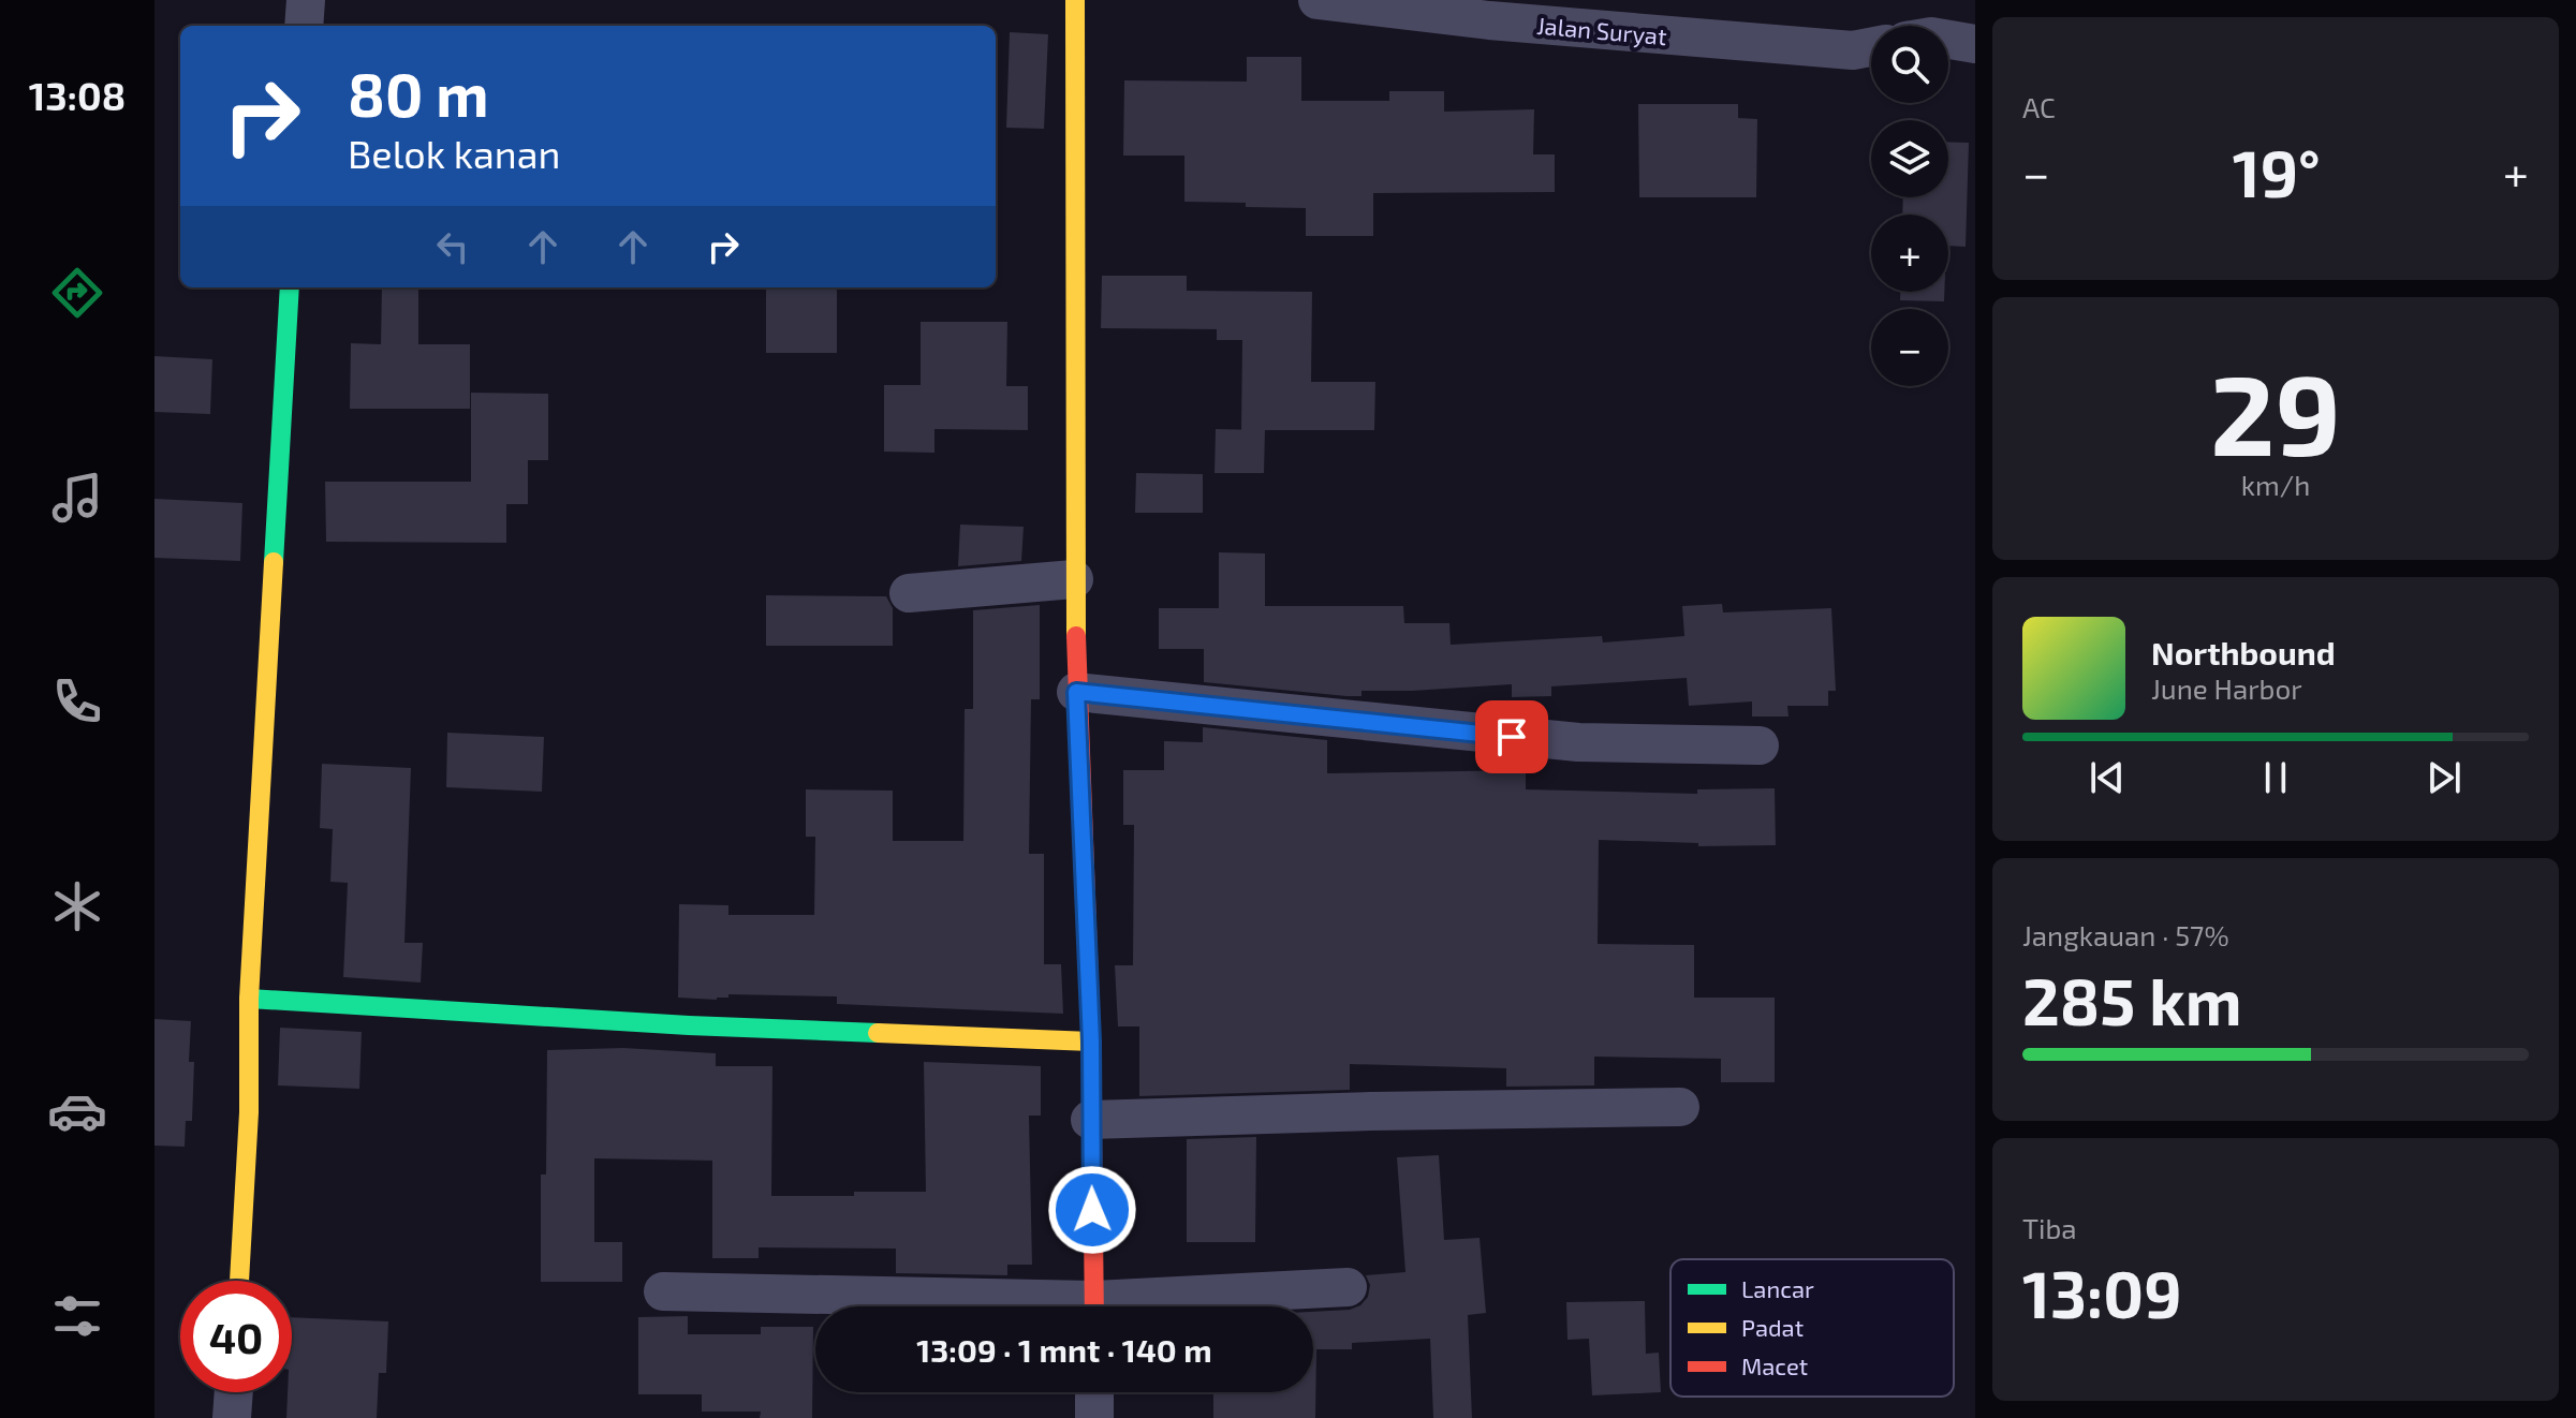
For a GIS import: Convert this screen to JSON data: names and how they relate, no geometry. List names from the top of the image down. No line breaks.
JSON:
{"streets":{"street":["Jalan Suryat"]},"legend":["Lancar","Padat","Macet"],"page":{"tabs":"13:08","tile":["AC",["29","km/h"],["Jangkauan · 57%","285 km"],["Tiba","13:09"]],"map_buttons":["+","−"],"turn":["80 m","Belok kanan"],"heat":["−","19°","+"],"song":["Northbound","June Harbor"],"limit":"40","trip":"13:09 · 1 mnt · 140 m"}}
